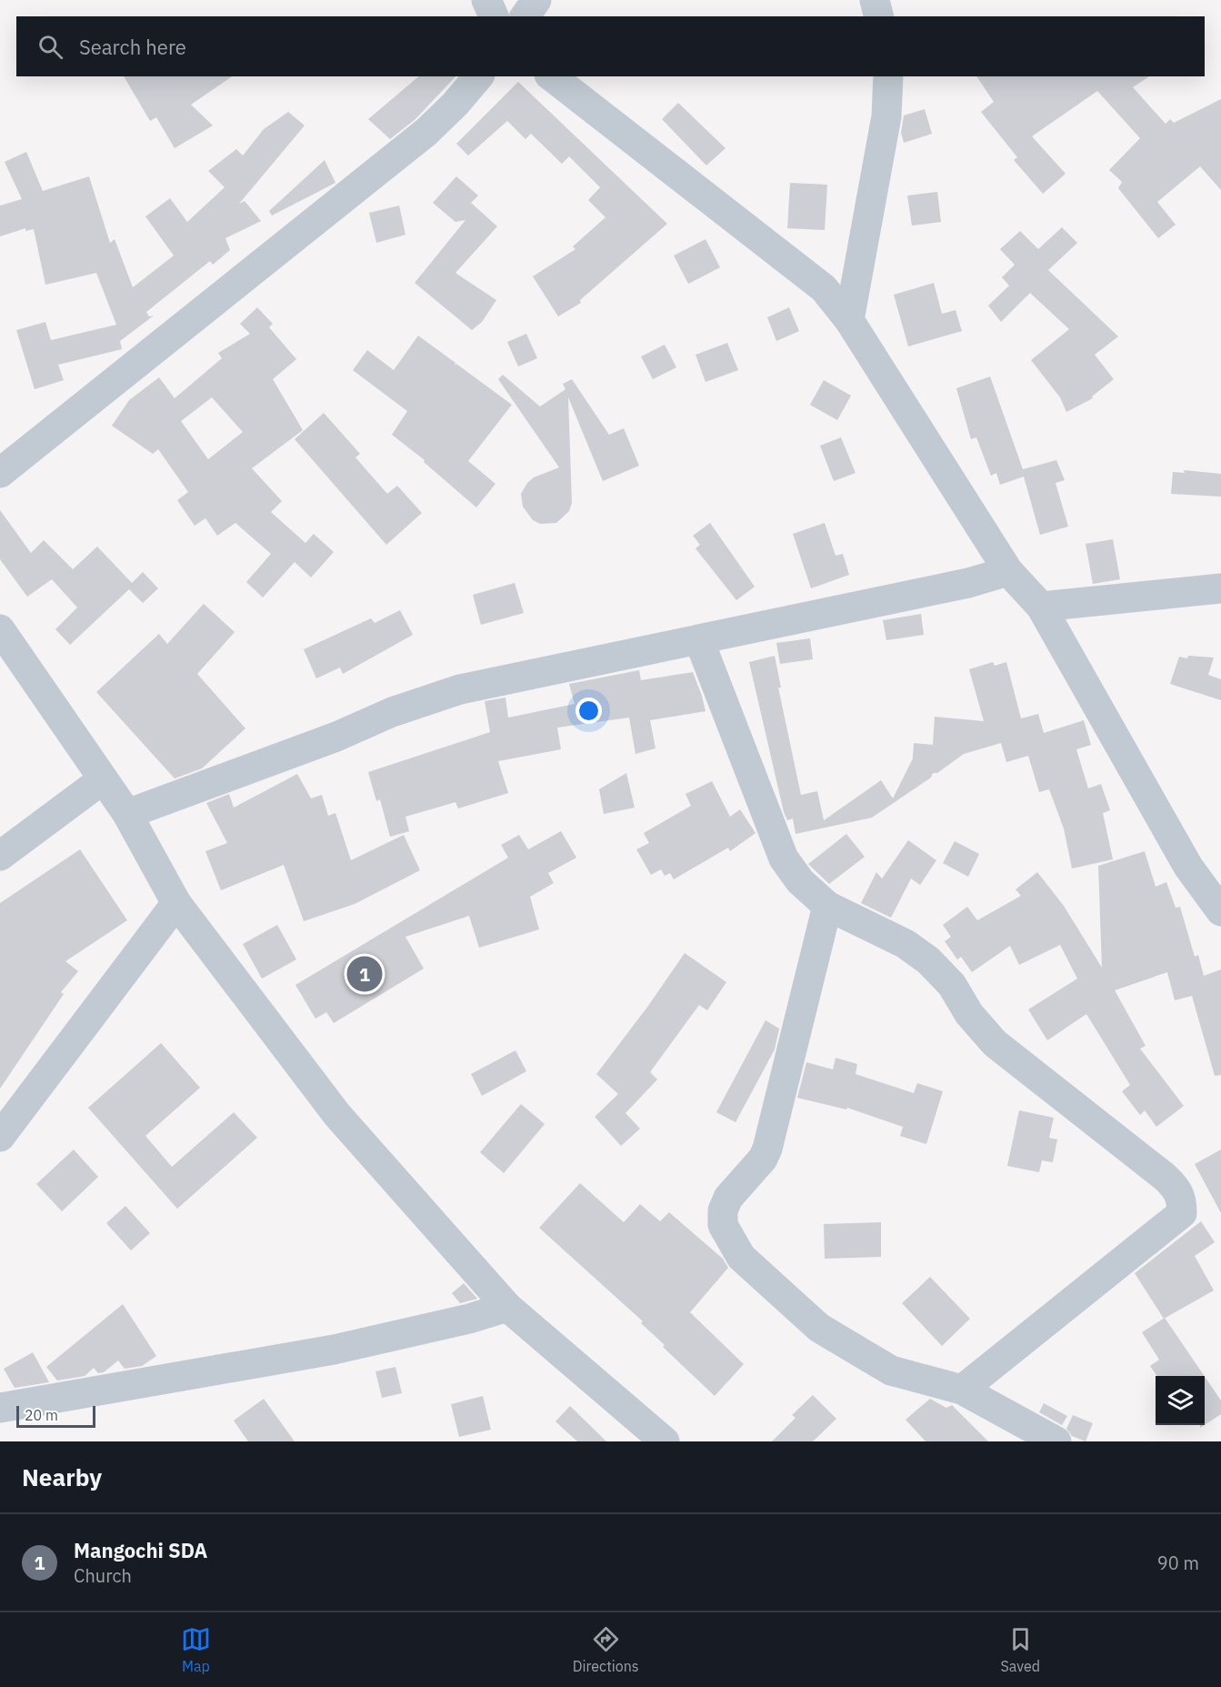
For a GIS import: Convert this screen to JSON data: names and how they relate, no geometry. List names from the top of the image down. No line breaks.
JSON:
{"scale_bar":"20 m","page":{"search":"Search here","pins":"1","scale":"20 m","heading":"Nearby","list":[{"mark":"1","name":"Mangochi SDA","note":"Church","value":"90 m"}],"nav":["Map","Directions","Saved"]}}
